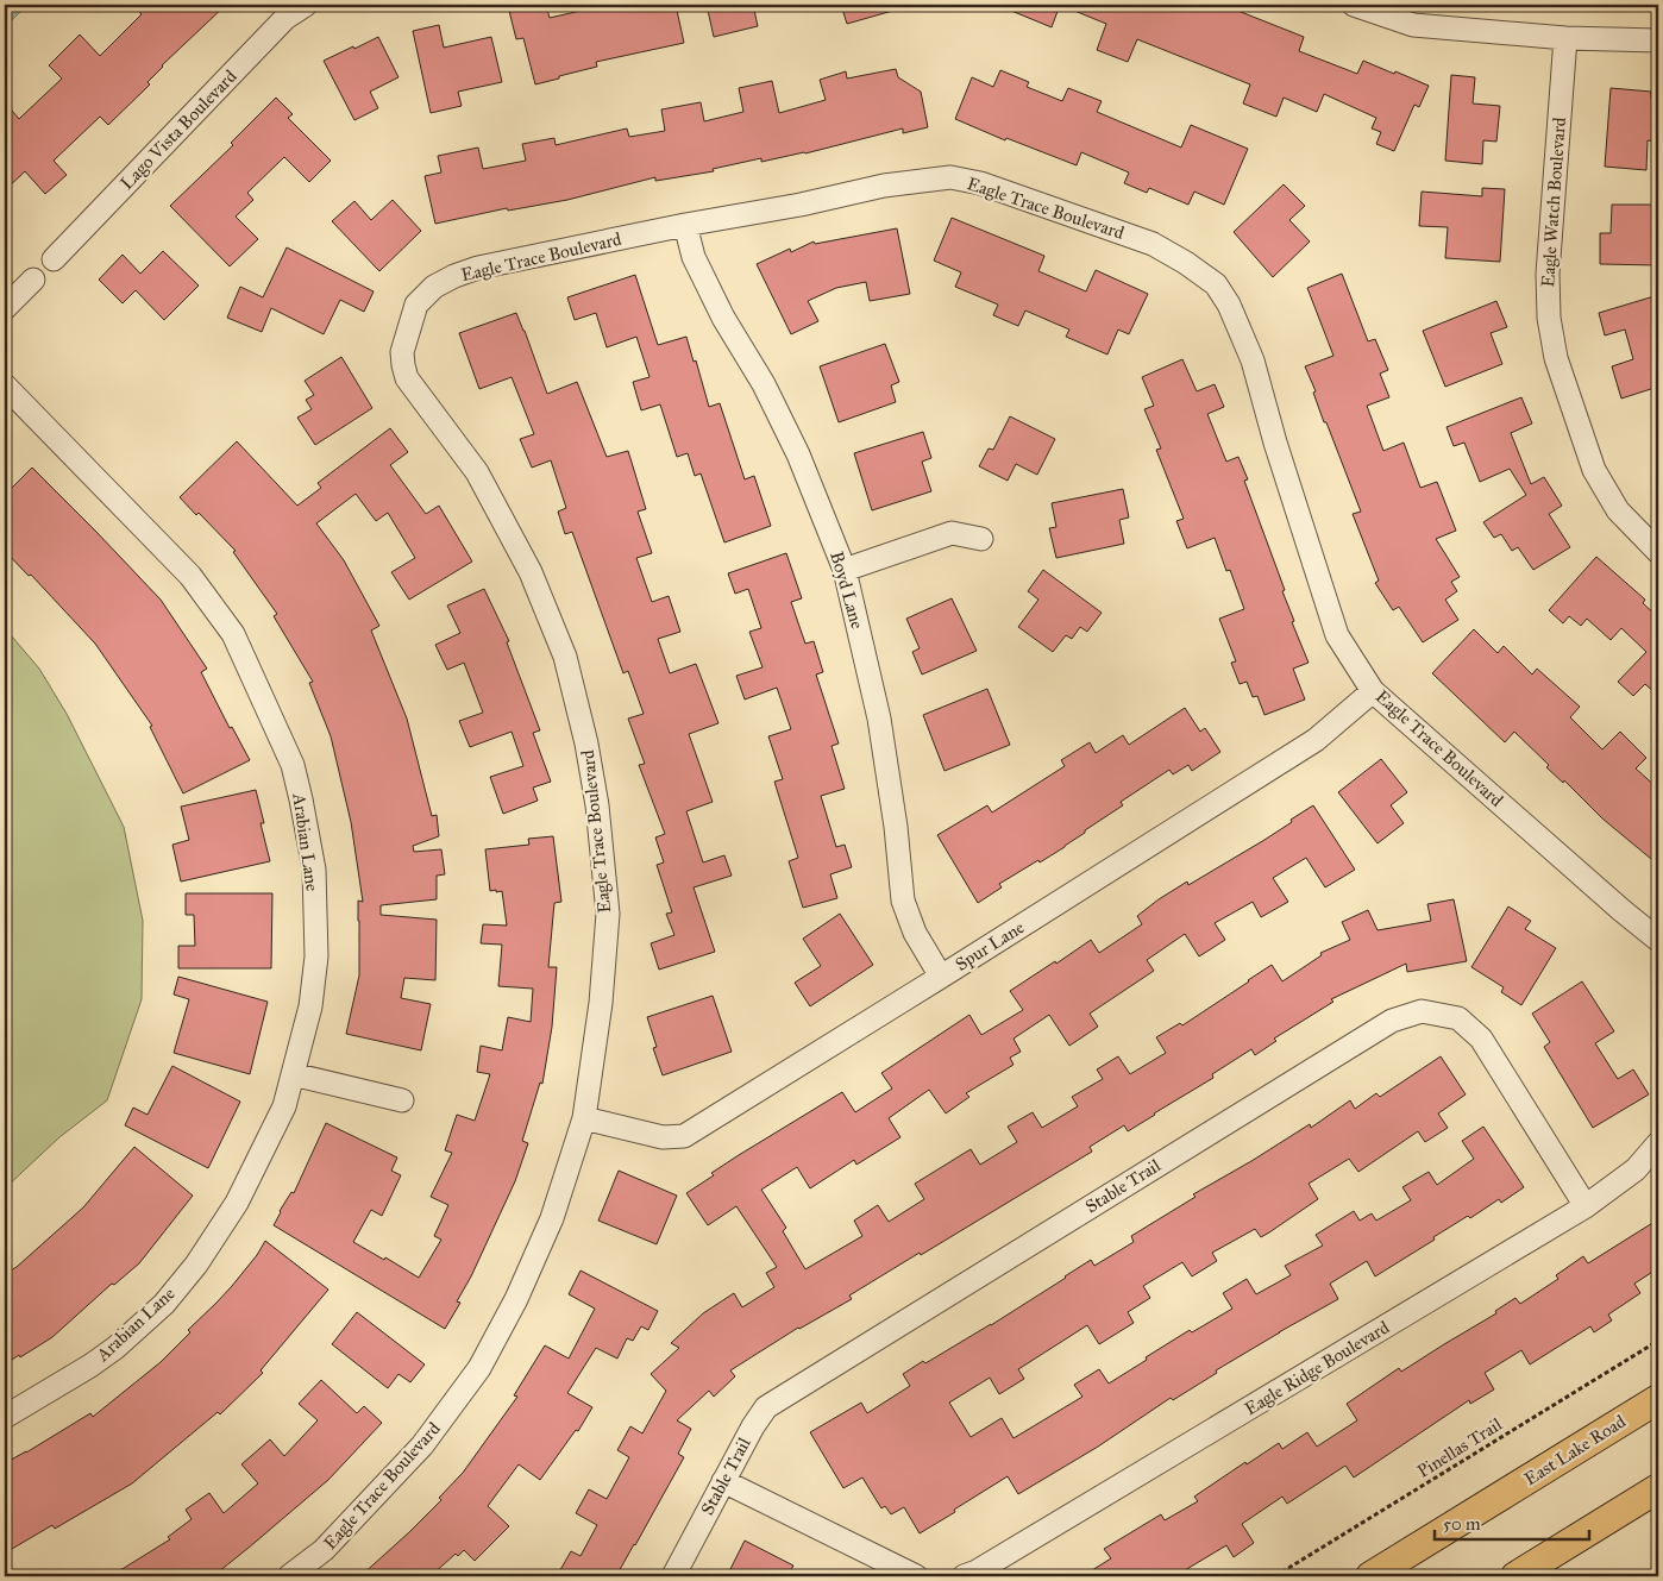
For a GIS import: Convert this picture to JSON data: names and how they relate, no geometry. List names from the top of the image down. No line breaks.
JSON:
{"streets":{"main road":["East Lake Road"],"street":["Lago Vista Boulevard","Eagle Watch Boulevard","Eagle Trace Boulevard","Boyd Lane","Arabian Lane","Spur Lane","Stable Trail","Eagle Ridge Boulevard"],"path":["Pinellas Trail"]},"crossings":[["Eagle Trace Boulevard","Boyd Lane"],["Eagle Trace Boulevard","Spur Lane"],["Boyd Lane","Spur Lane"],["Stable Trail","Eagle Ridge Boulevard"]],"scale_bar":"50 m"}
